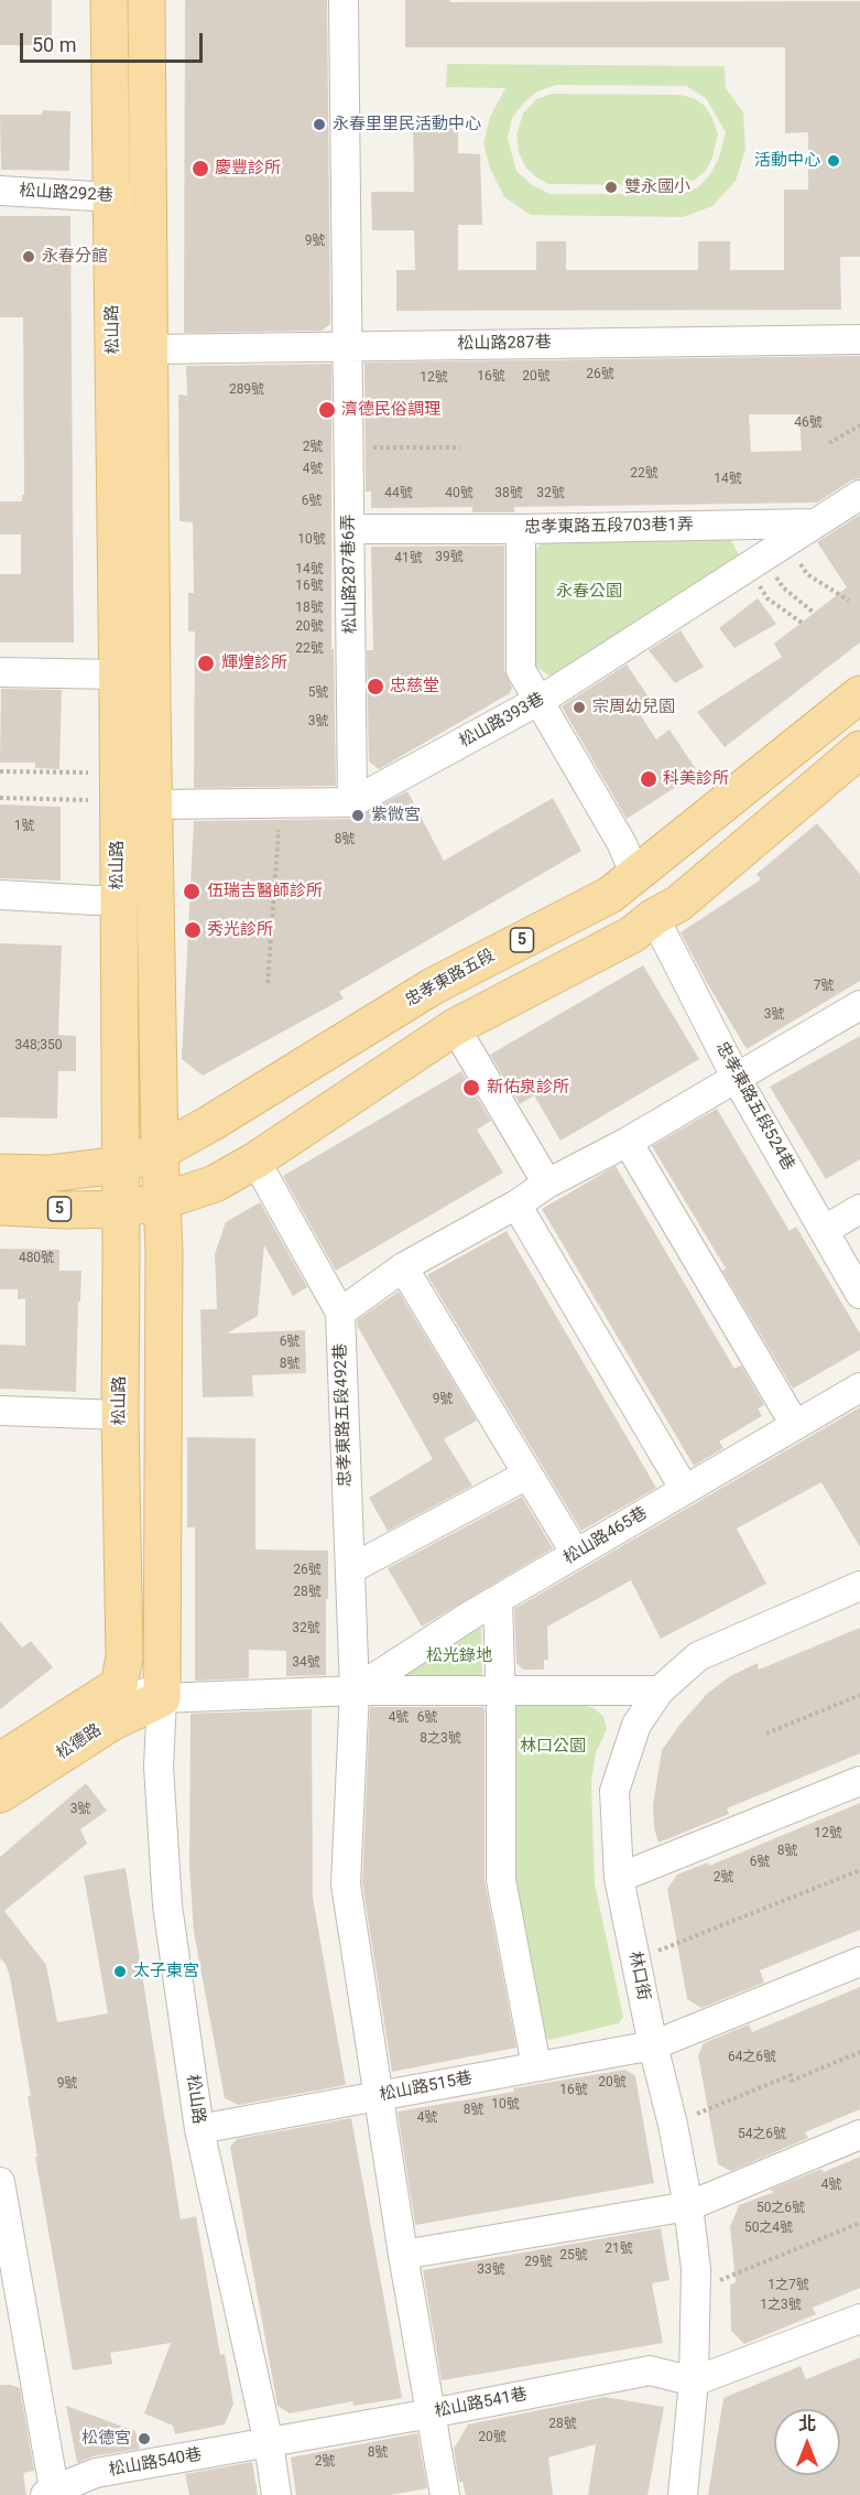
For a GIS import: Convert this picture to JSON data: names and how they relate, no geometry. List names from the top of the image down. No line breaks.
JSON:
{"streets":{"main road":["松山路","5","忠孝東路五段","松德路"],"street":["松山路292巷","松山路287巷","忠孝東路五段703巷1弄","松山路287巷6弄","松山路393巷","忠孝東路五段524巷","忠孝東路五段492巷","松山路465巷","林口街","松山路515巷","松山路541巷","松山路540巷"]},"crossings":[["松山路292巷","松山路"],["松山路","松山路287巷"],["松山路","松山路393巷"],["松山路","5"],["松山路","忠孝東路五段"],["松山路","松德路"],["松山路","松山路515巷"],["松山路","松山路541巷"],["松山路","松山路540巷"],["松山路287巷","松山路287巷6弄"],["忠孝東路五段703巷1弄","松山路287巷6弄"],["忠孝東路五段703巷1弄","松山路393巷"],["松山路287巷6弄","松山路393巷"],["5","忠孝東路五段524巷"],["5","忠孝東路五段492巷"],["忠孝東路五段492巷","松山路465巷"],["忠孝東路五段492巷","松山路515巷"],["忠孝東路五段492巷","松山路541巷"],["林口街","松山路515巷"],["林口街","松山路541巷"],["松山路541巷","松山路540巷"]],"parks":["永春公園","松光錄地","林口公園"],"places":["永春里里民活動中心","活動中心","慶豐診所","雙永國小","永春分館","濟德民俗調理","輝煌診所","忠慈堂","宗周幼兒園","科美診所","紫微宮","伍瑞吉醫師診所","秀光診所","新佑泉診所","太子東宮","松德宮"],"house_numbers":["9號","26號","16號","20號","12號","289號","46號","2號","4號","22號","14號","44號","40號","38號","32號","6號","10號","39號","41號","14號","16號","18號","20號","22號","5號","3號","1號","8號","7號","3號","348;350","480號","6號","8號","9號","26號","28號","32號","34號","4號","6號","8之3號","3號","12號","8號","6號","2號","64之6號","20號","9號","16號","10號","8號","4號","54之6號","4號","50之6號","50之4號","21號","25號","29號","33號","1之7號","1之3號","28號","20號","8號","2號"],"scale_bar":"50 m","north":"top"}
